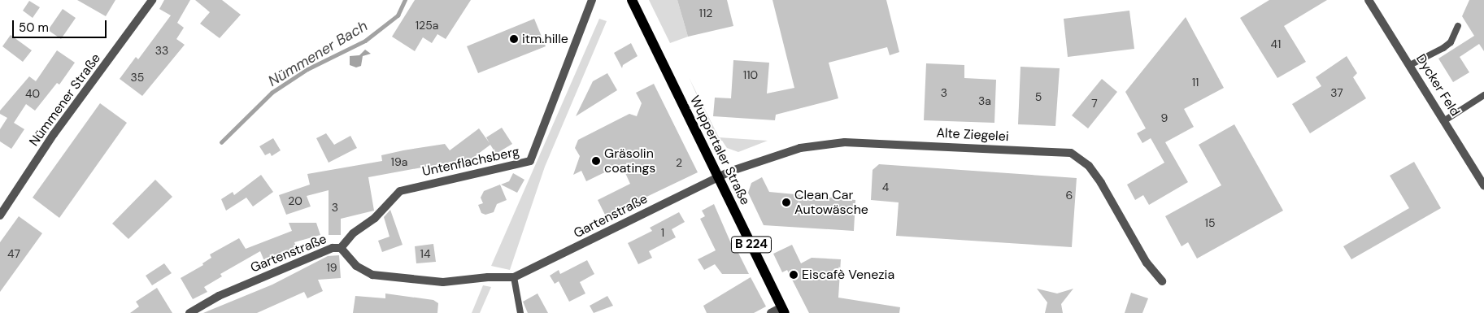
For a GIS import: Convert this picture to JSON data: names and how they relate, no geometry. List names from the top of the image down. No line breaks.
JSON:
{"streets":{"main road":["Wuppertaler Straße","B 224"],"street":["Dycker Feld","Nümmener Straße","Alte Ziegelei","Untenflachsberg","Gartenstraße"]},"crossings":[["Alte Ziegelei","Wuppertaler Straße"],["Alte Ziegelei","Gartenstraße"],["Wuppertaler Straße","Gartenstraße"],["Untenflachsberg","Gartenstraße"]],"water":["Nümmener Bach"],"places":["itm.hille","Gräsolin coatings","Clean Car Autowäsche","Eiscafè Venezia"],"house_numbers":["112","125a","41","33","110","35","11","3","37","40","5","3a","7","9","19a","2","4","6","20","3","15","1","47","14","19"],"scale_bar":"50 m"}
